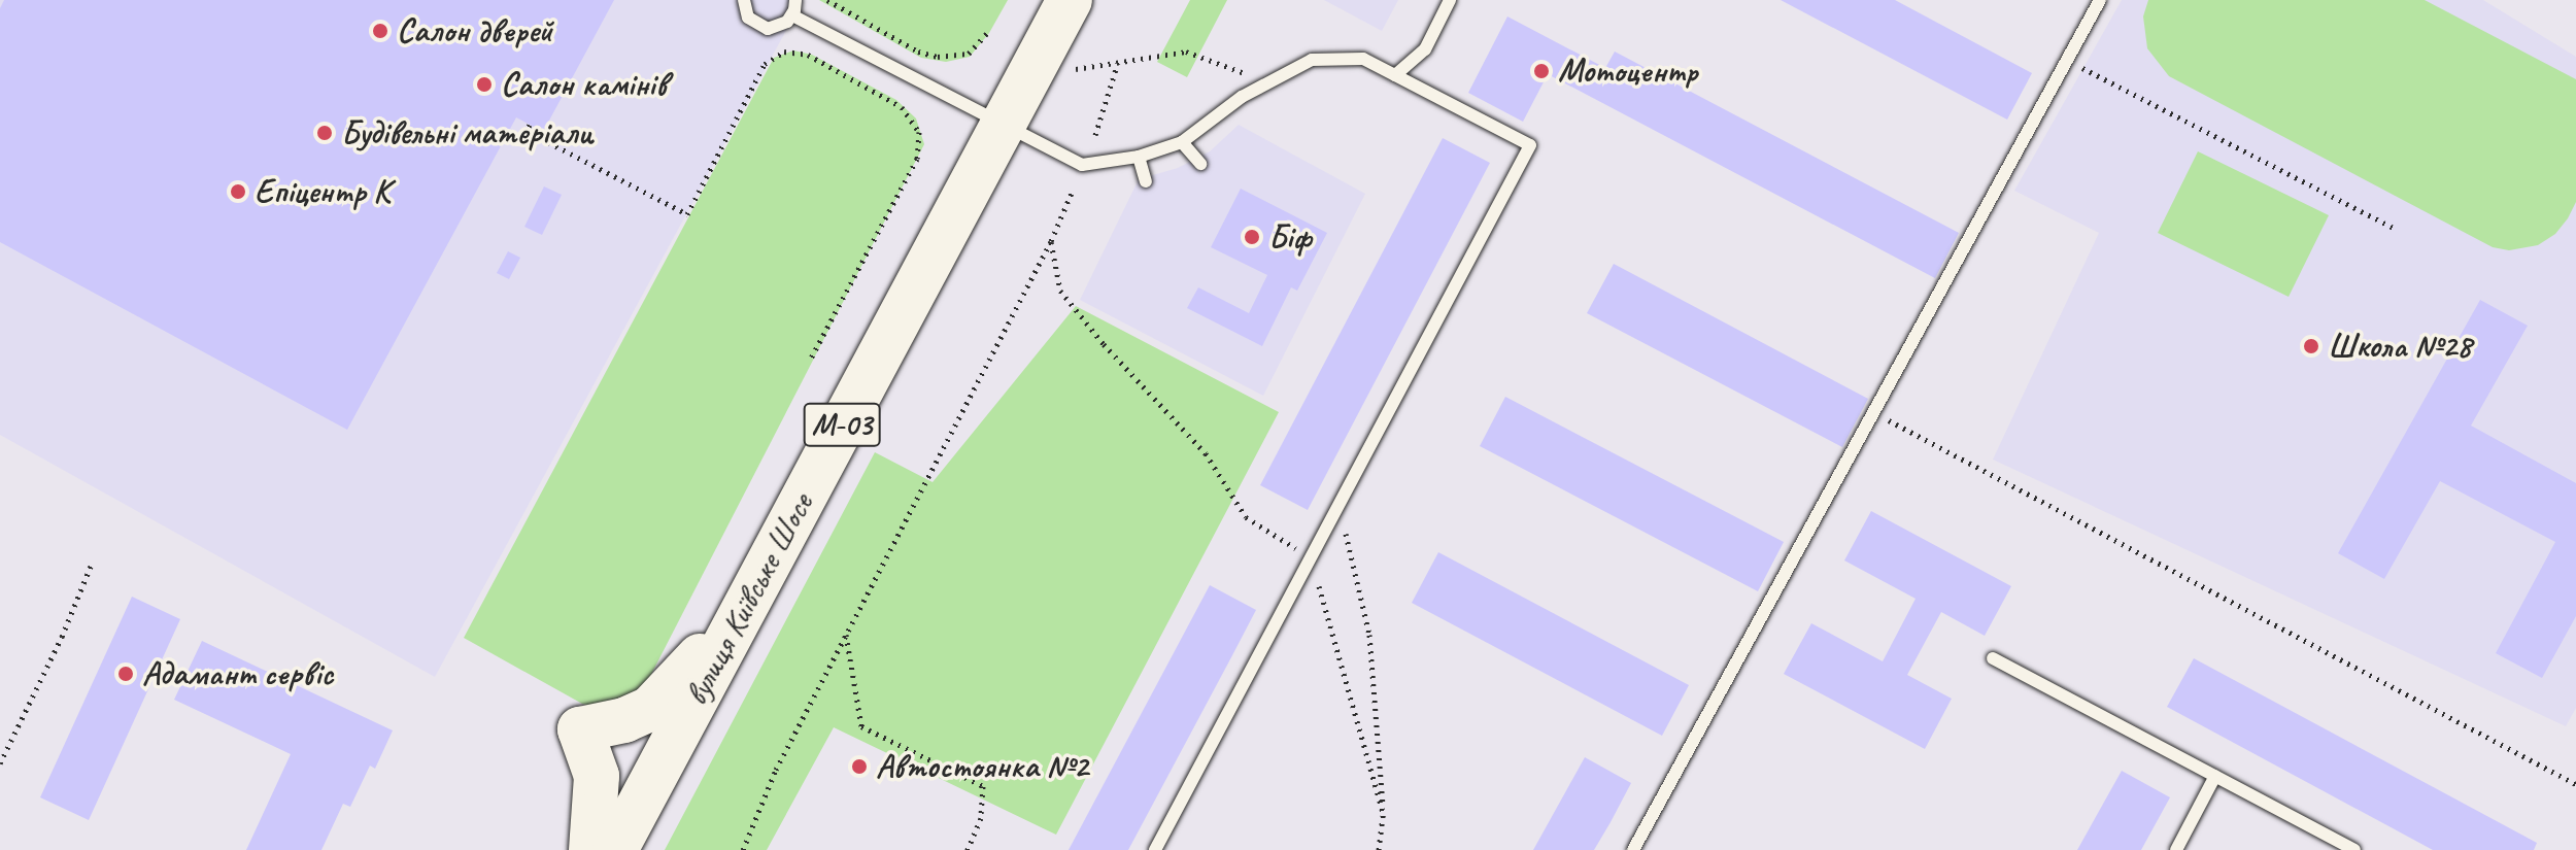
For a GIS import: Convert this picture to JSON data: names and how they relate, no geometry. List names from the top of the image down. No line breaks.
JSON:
{"streets":{"highway":["М-03","вулиця Київське Шосе"]},"places":["Салон дверей","Мотоцентр","Салон камінів","Будівельні матеріали","Епіцентр К","Біф","Школа №28","Адамант сервіс","Автостоянка №2"]}
